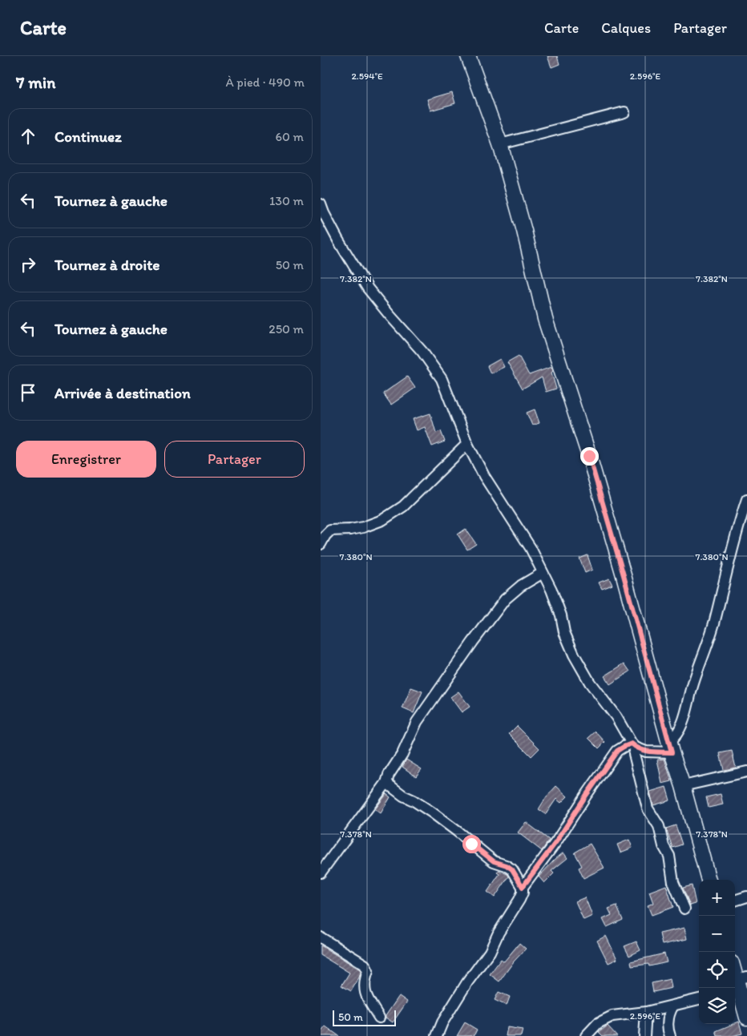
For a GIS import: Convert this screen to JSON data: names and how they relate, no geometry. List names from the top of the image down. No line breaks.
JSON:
{"scale_bar":"50 m","page":{"header":"Carte","nav":["Carte","Calques","Partager"],"heading":["7 min","À pied · 490 m"],"list":[["Continuez","60 m"],["Tournez à gauche","130 m"],["Tournez à droite","50 m"],["Tournez à gauche","250 m"],"Arrivée à destination"],"buttons":["Enregistrer","Partager"],"map_buttons":["+","−"],"scale":"50 m"},"coordinates":["2.594°E","2.596°E","7.382°N","7.380°N","7.378°N"]}
